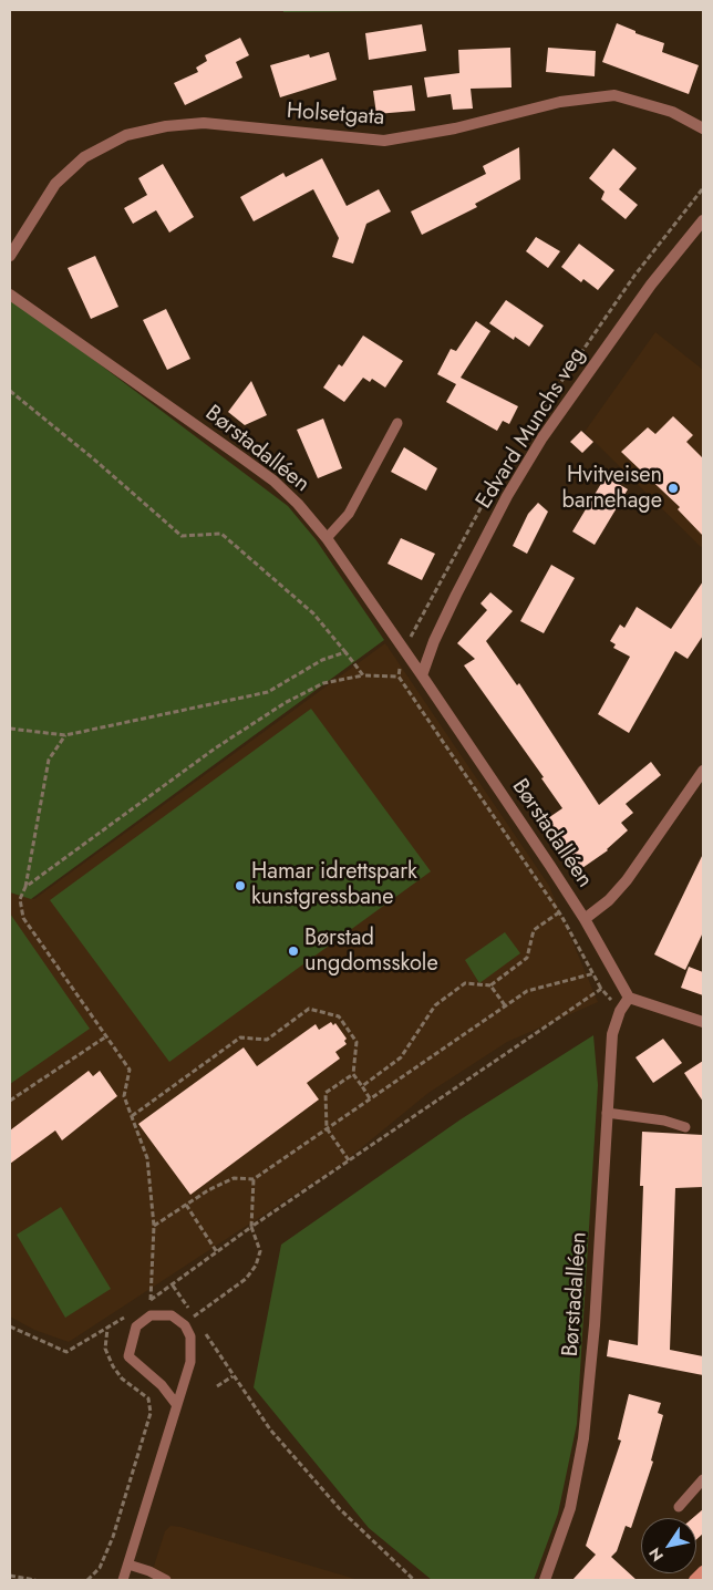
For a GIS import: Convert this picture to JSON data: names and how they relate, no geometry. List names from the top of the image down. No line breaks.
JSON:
{"streets":{"street":["Holsetgata","Edvard Munchs veg","Børstadalléen"]},"crossings":[["Edvard Munchs veg","Børstadalléen"]],"places":["Hvitveisen barnehage","Hamar idrettspark kunstgressbane","Børstad ungdomsskole"],"north":"bottom left"}
